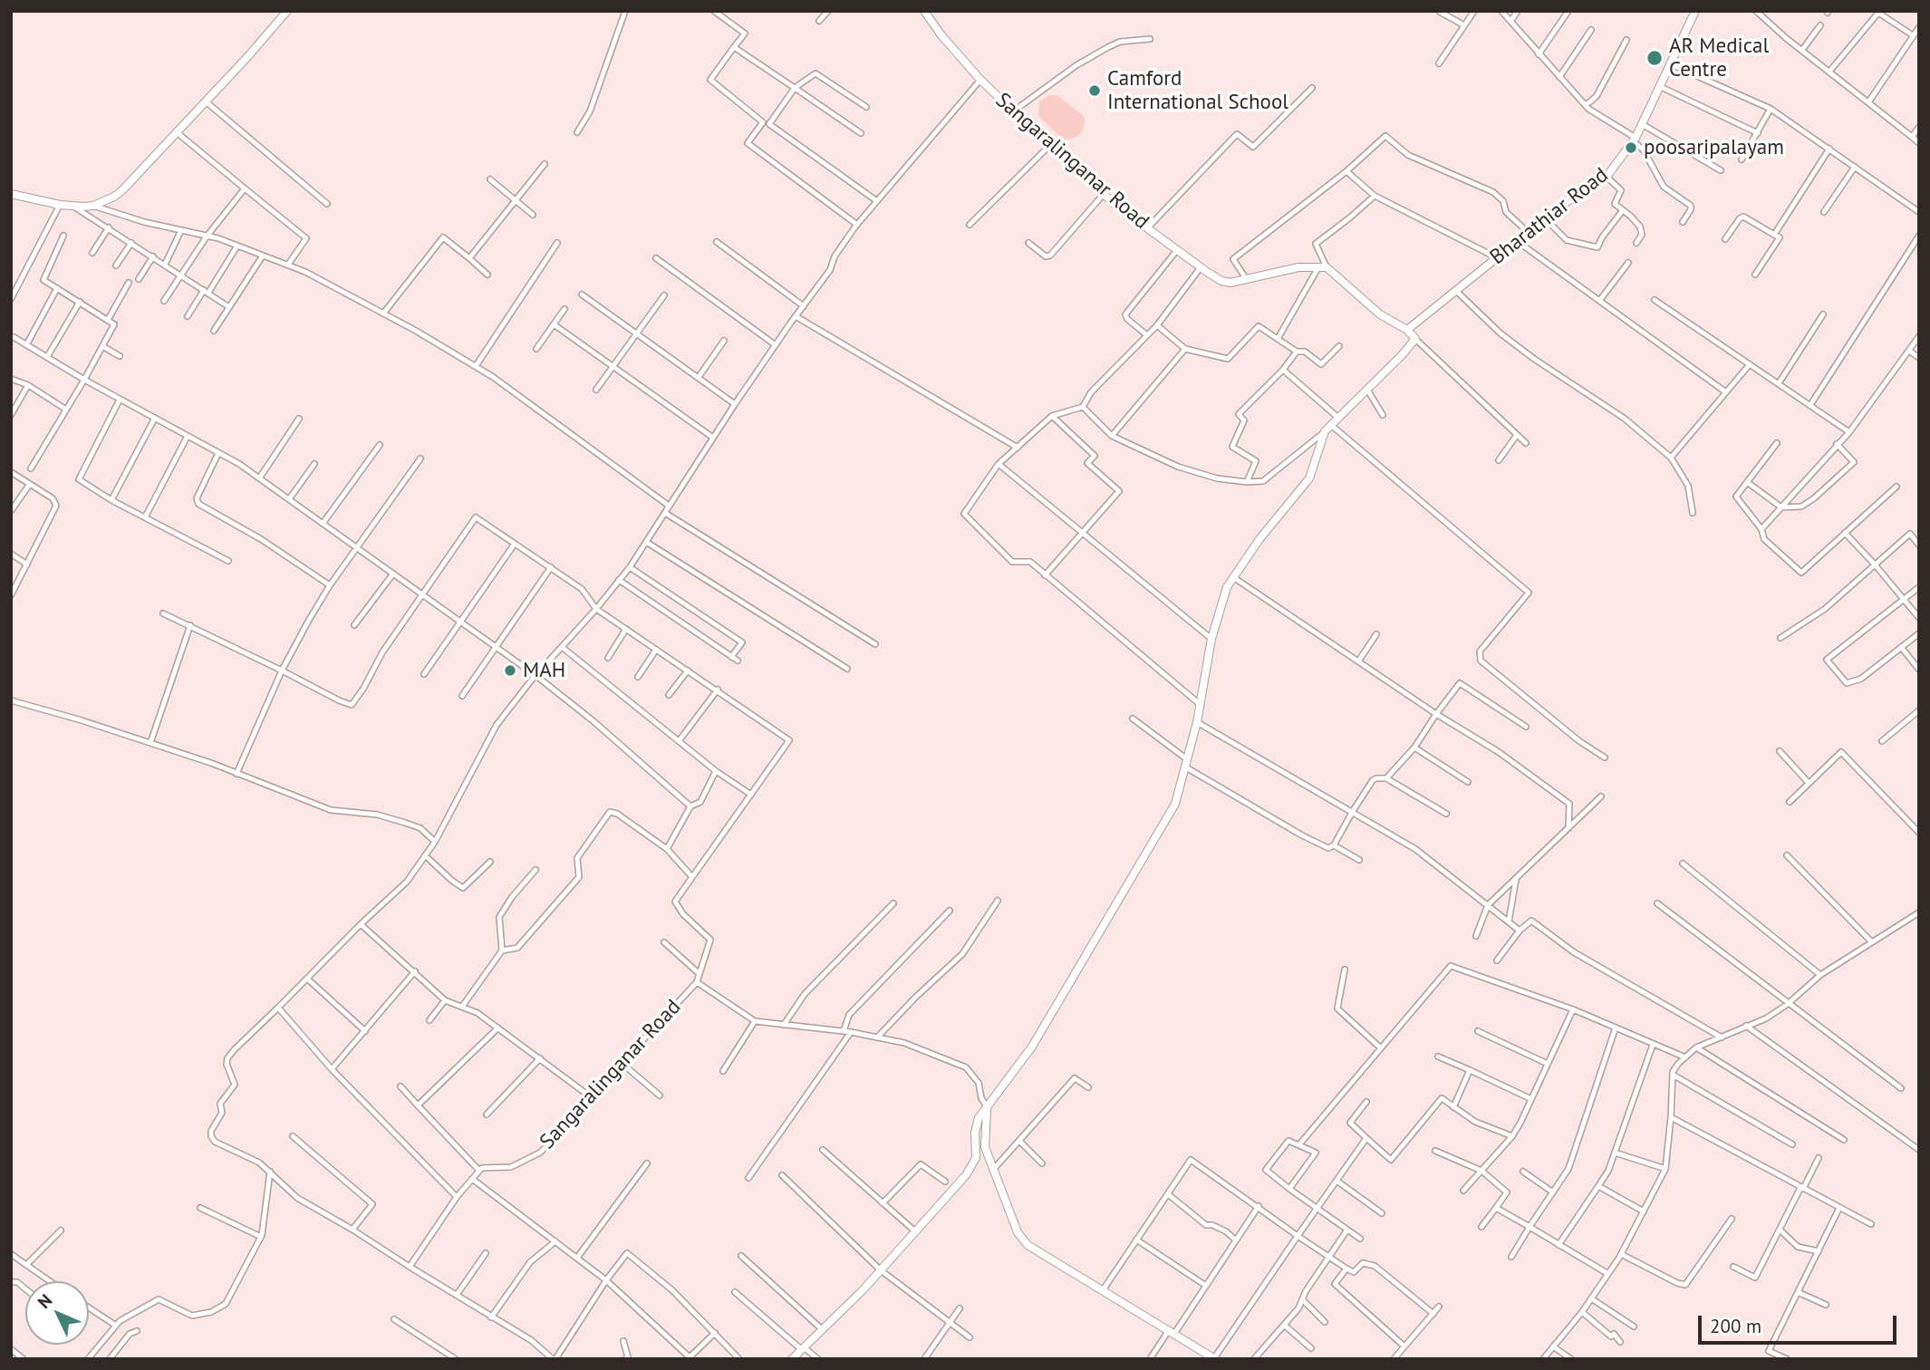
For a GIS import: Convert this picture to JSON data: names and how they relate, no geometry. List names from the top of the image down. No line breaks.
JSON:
{"streets":{"street":["Sangaralinganar Road","Bharathiar Road"]},"places":["AR Medical Centre","Camford International School","poosaripalayam","MAH"],"scale_bar":"200 m","north":"top left"}
